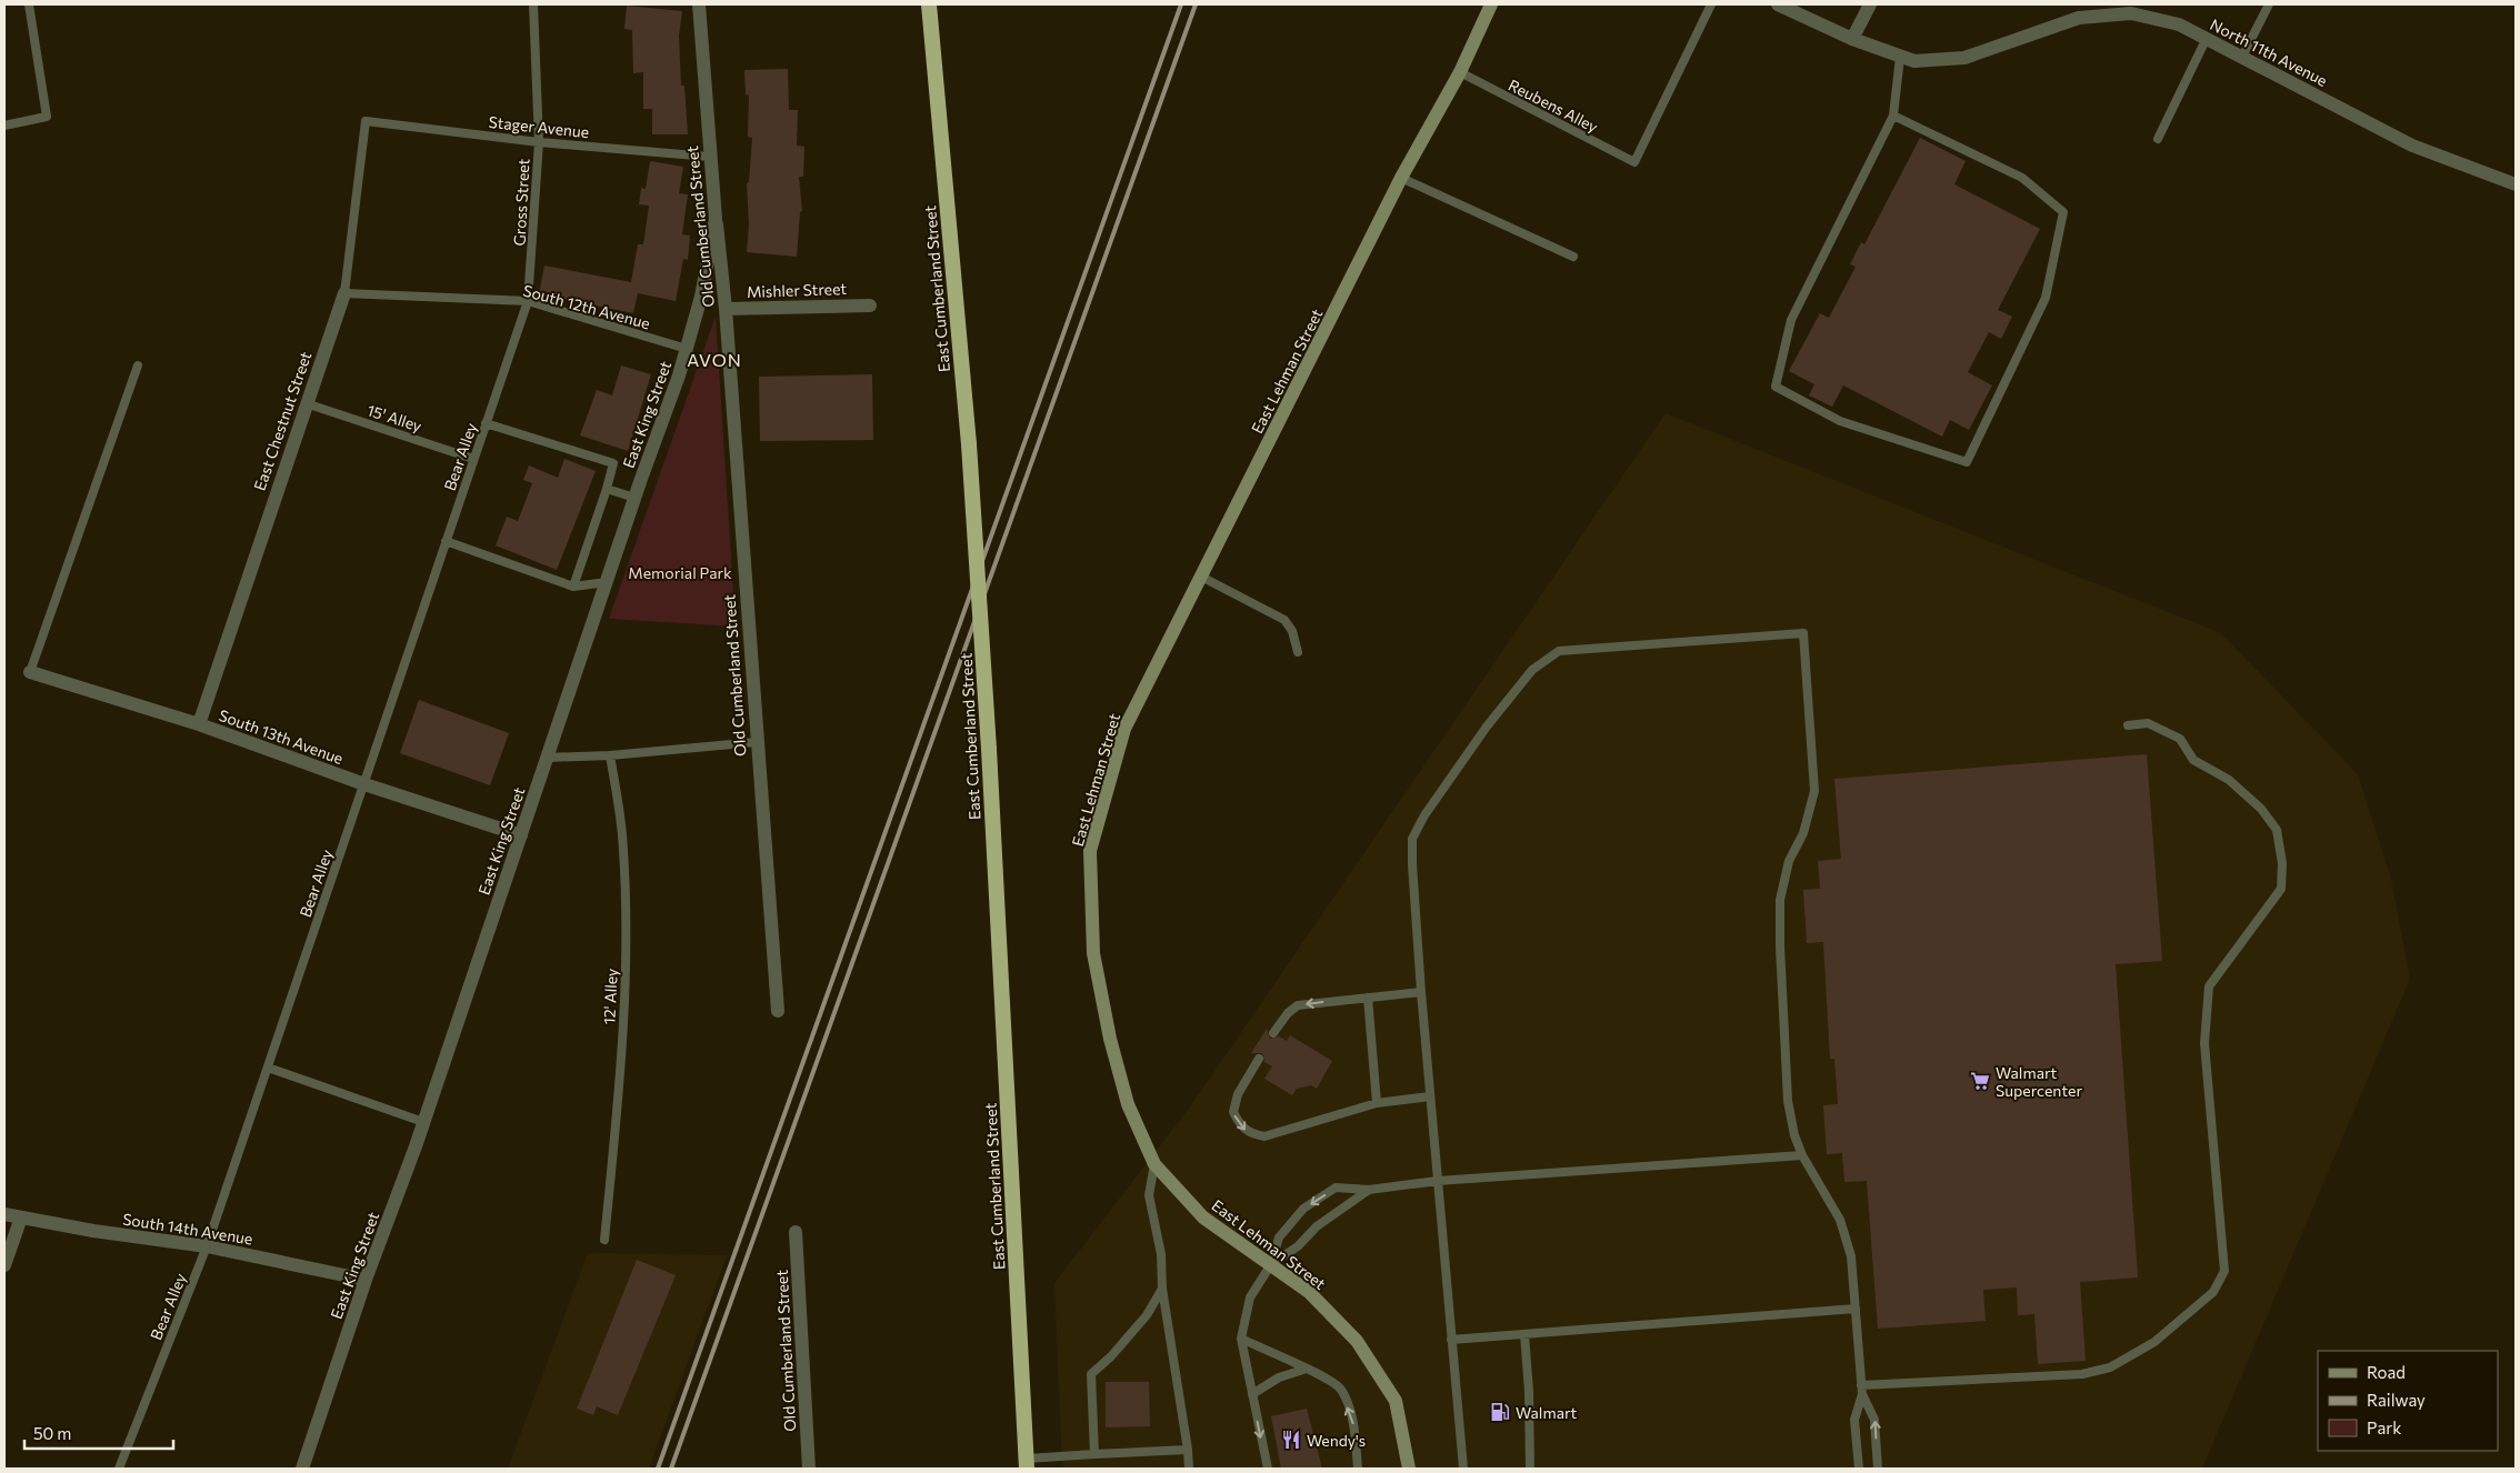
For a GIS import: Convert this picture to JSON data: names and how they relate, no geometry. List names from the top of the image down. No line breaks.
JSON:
{"streets":{"highway":["East Cumberland Street"],"main road":["East Lehman Street"],"street":["North 11th Avenue","Old Cumberland Street","Mishler Street","East King Street","East Chestnut Street","South 13th Avenue","South 14th Avenue"],"lane":["Reubens Alley","Stager Avenue","Gross Street","South 12th Avenue","15' Alley","Bear Alley","12' Alley"]},"crossings":[["Reubens Alley","East Lehman Street"],["Stager Avenue","Gross Street"],["Stager Avenue","Old Cumberland Street"],["Stager Avenue","East Chestnut Street"],["Gross Street","South 12th Avenue"],["Gross Street","Bear Alley"],["Old Cumberland Street","Mishler Street"],["Old Cumberland Street","East King Street"],["South 12th Avenue","East King Street"],["South 12th Avenue","East Chestnut Street"],["South 12th Avenue","Bear Alley"],["East King Street","South 13th Avenue"],["East King Street","South 14th Avenue"],["15' Alley","East Chestnut Street"],["15' Alley","Bear Alley"],["East Chestnut Street","South 13th Avenue"],["Bear Alley","South 13th Avenue"],["Bear Alley","South 14th Avenue"]],"districts":["AVON"],"parks":["Memorial Park"],"places":{"supermarket":["Walmart Supercenter"],"fuel station":["Walmart"],"restaurant":["Wendy's"]},"legend":["Road","Railway","Park"],"scale_bar":"50 m"}
